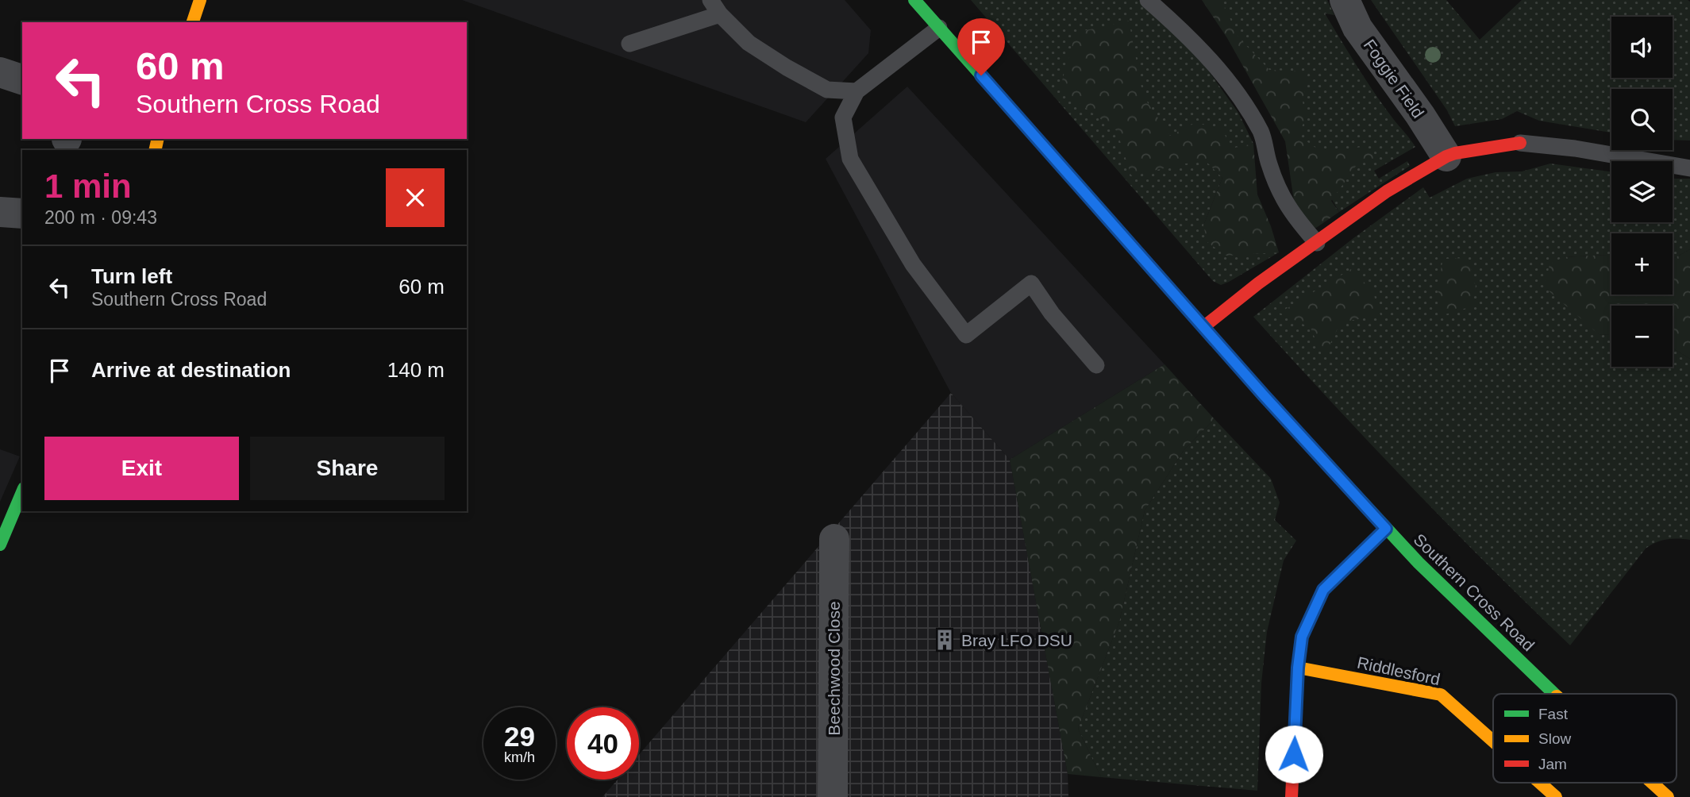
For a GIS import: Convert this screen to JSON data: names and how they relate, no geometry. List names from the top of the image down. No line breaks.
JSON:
{"streets":{"main road":["Southern Cross Road","Riddlesford"],"street":["Foggie Field","Beechwood Close"]},"places":{"building":["Bray LFO DSU"]},"legend":["Fast","Slow","Jam"],"page":{"map_buttons":["+","−"],"turn":["60 m","Southern Cross Road"],"heading":["1 min","200 m · 09:43"],"list":[{"name":"Turn left","note":"Southern Cross Road","value":"60 m"},{"name":"Arrive at destination","value":"140 m"}],"buttons":["Exit","Share"],"speed":"29 km/h","limit":"40"}}
